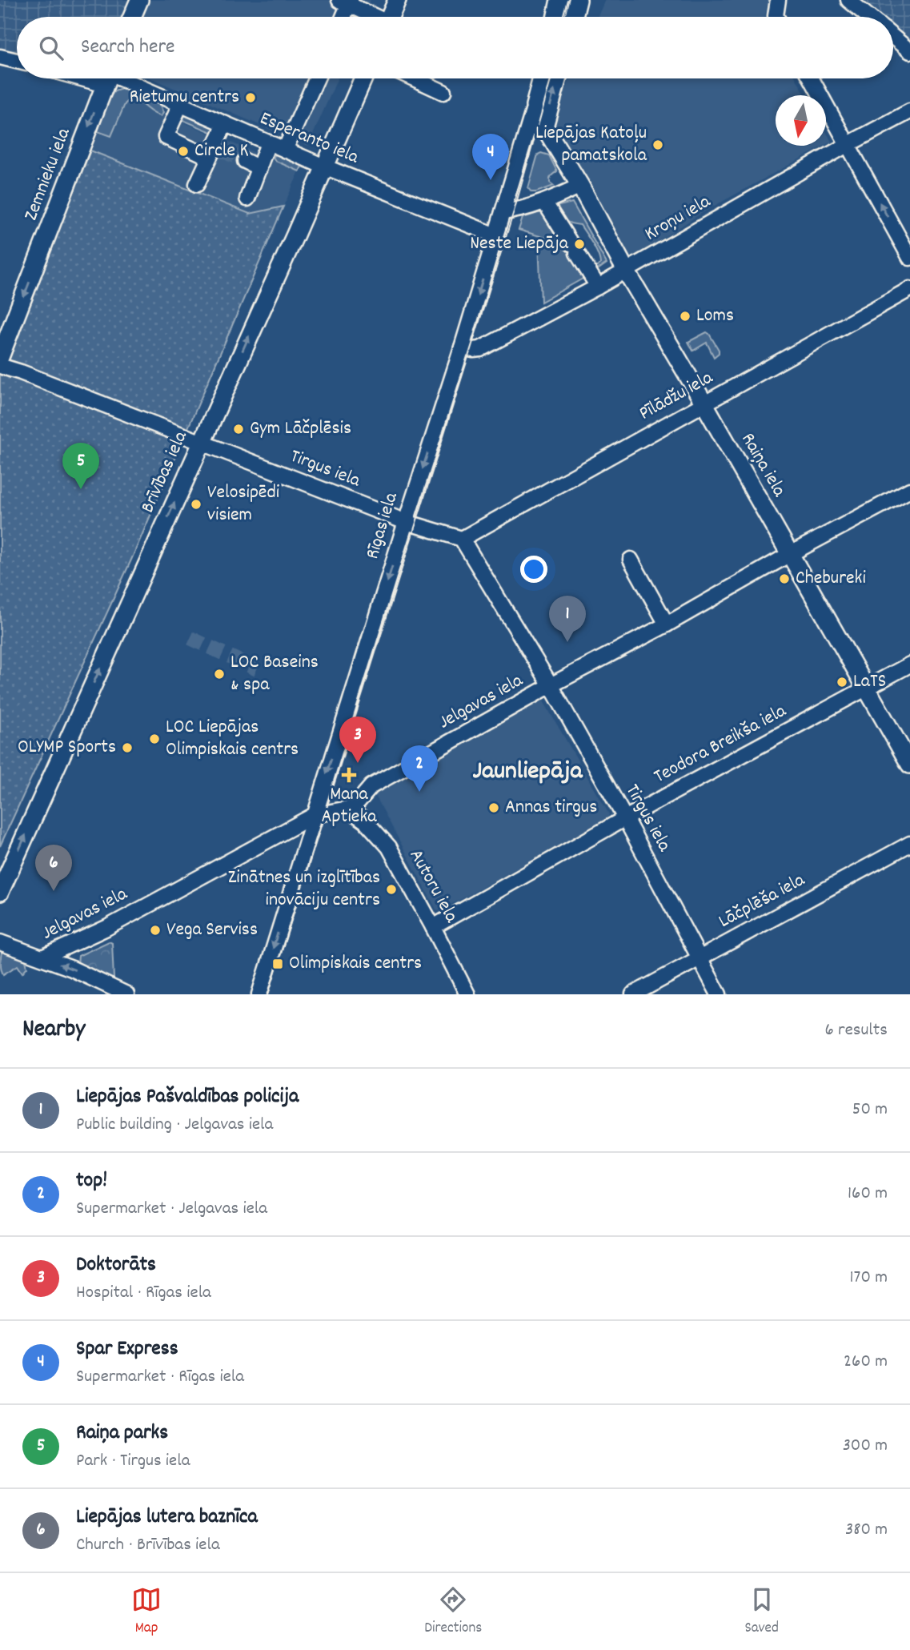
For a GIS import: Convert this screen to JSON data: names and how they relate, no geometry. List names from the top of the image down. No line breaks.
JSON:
{"streets":{"main road":["Zemnieku iela","Raiņa iela","Brīvības iela","Rīgas iela"],"street":["Esperanto iela","Kroņu iela","Pīlādžu iela","Tirgus iela","Jelgavas iela","Teodora Breikša iela","Autoru iela","Lāčplēša iela"]},"crossings":[["Esperanto iela","Brīvības iela"],["Esperanto iela","Rīgas iela"],["Kroņu iela","Raiņa iela"],["Kroņu iela","Rīgas iela"],["Pīlādžu iela","Raiņa iela"],["Pīlādžu iela","Tirgus iela"],["Raiņa iela","Rīgas iela"],["Raiņa iela","Jelgavas iela"],["Raiņa iela","Teodora Breikša iela"],["Tirgus iela","Brīvības iela"],["Tirgus iela","Rīgas iela"],["Tirgus iela","Jelgavas iela"],["Tirgus iela","Teodora Breikša iela"],["Tirgus iela","Lāčplēša iela"],["Rīgas iela","Jelgavas iela"],["Jelgavas iela","Autoru iela"],["Teodora Breikša iela","Autoru iela"]],"one_way":["Zemnieku iela","Brīvības iela","Rīgas iela"],"districts":["Jaunliepāja"],"places":{"other":["Rietumu centrs","Liepājas Katoļu pamatskola","Circle K","Neste Liepāja","Loms","Gym Lāčplēsis","Velosipēdi visiem","Chebureki","LOC Baseins & spa","LaTS","LOC Liepājas Olimpiskais centrs","OLYMP Sports","Annas tirgus","Zinātnes un izglītības inovāciju centrs","Vega Serviss"],"health":["Mana Aptieka"],"transit":["Olimpiskais centrs"]},"north":"bottom","page":{"search":"Search here","pins":["4","5","1","3","2","6"],"heading":["Nearby","6 results"],"list":[{"mark":"1","name":"Liepājas Pašvaldības policija","note":"Public building · Jelgavas iela","value":"50 m"},{"mark":"2","name":"top!","note":"Supermarket · Jelgavas iela","value":"160 m"},{"mark":"3","name":"Doktorāts","note":"Hospital · Rīgas iela","value":"170 m"},{"mark":"4","name":"Spar Express","note":"Supermarket · Rīgas iela","value":"260 m"},{"mark":"5","name":"Raiņa parks","note":"Park · Tirgus iela","value":"300 m"},{"mark":"6","name":"Liepājas lutera baznīca","note":"Church · Brīvības iela","value":"380 m"}],"nav":["Map","Directions","Saved"]}}
